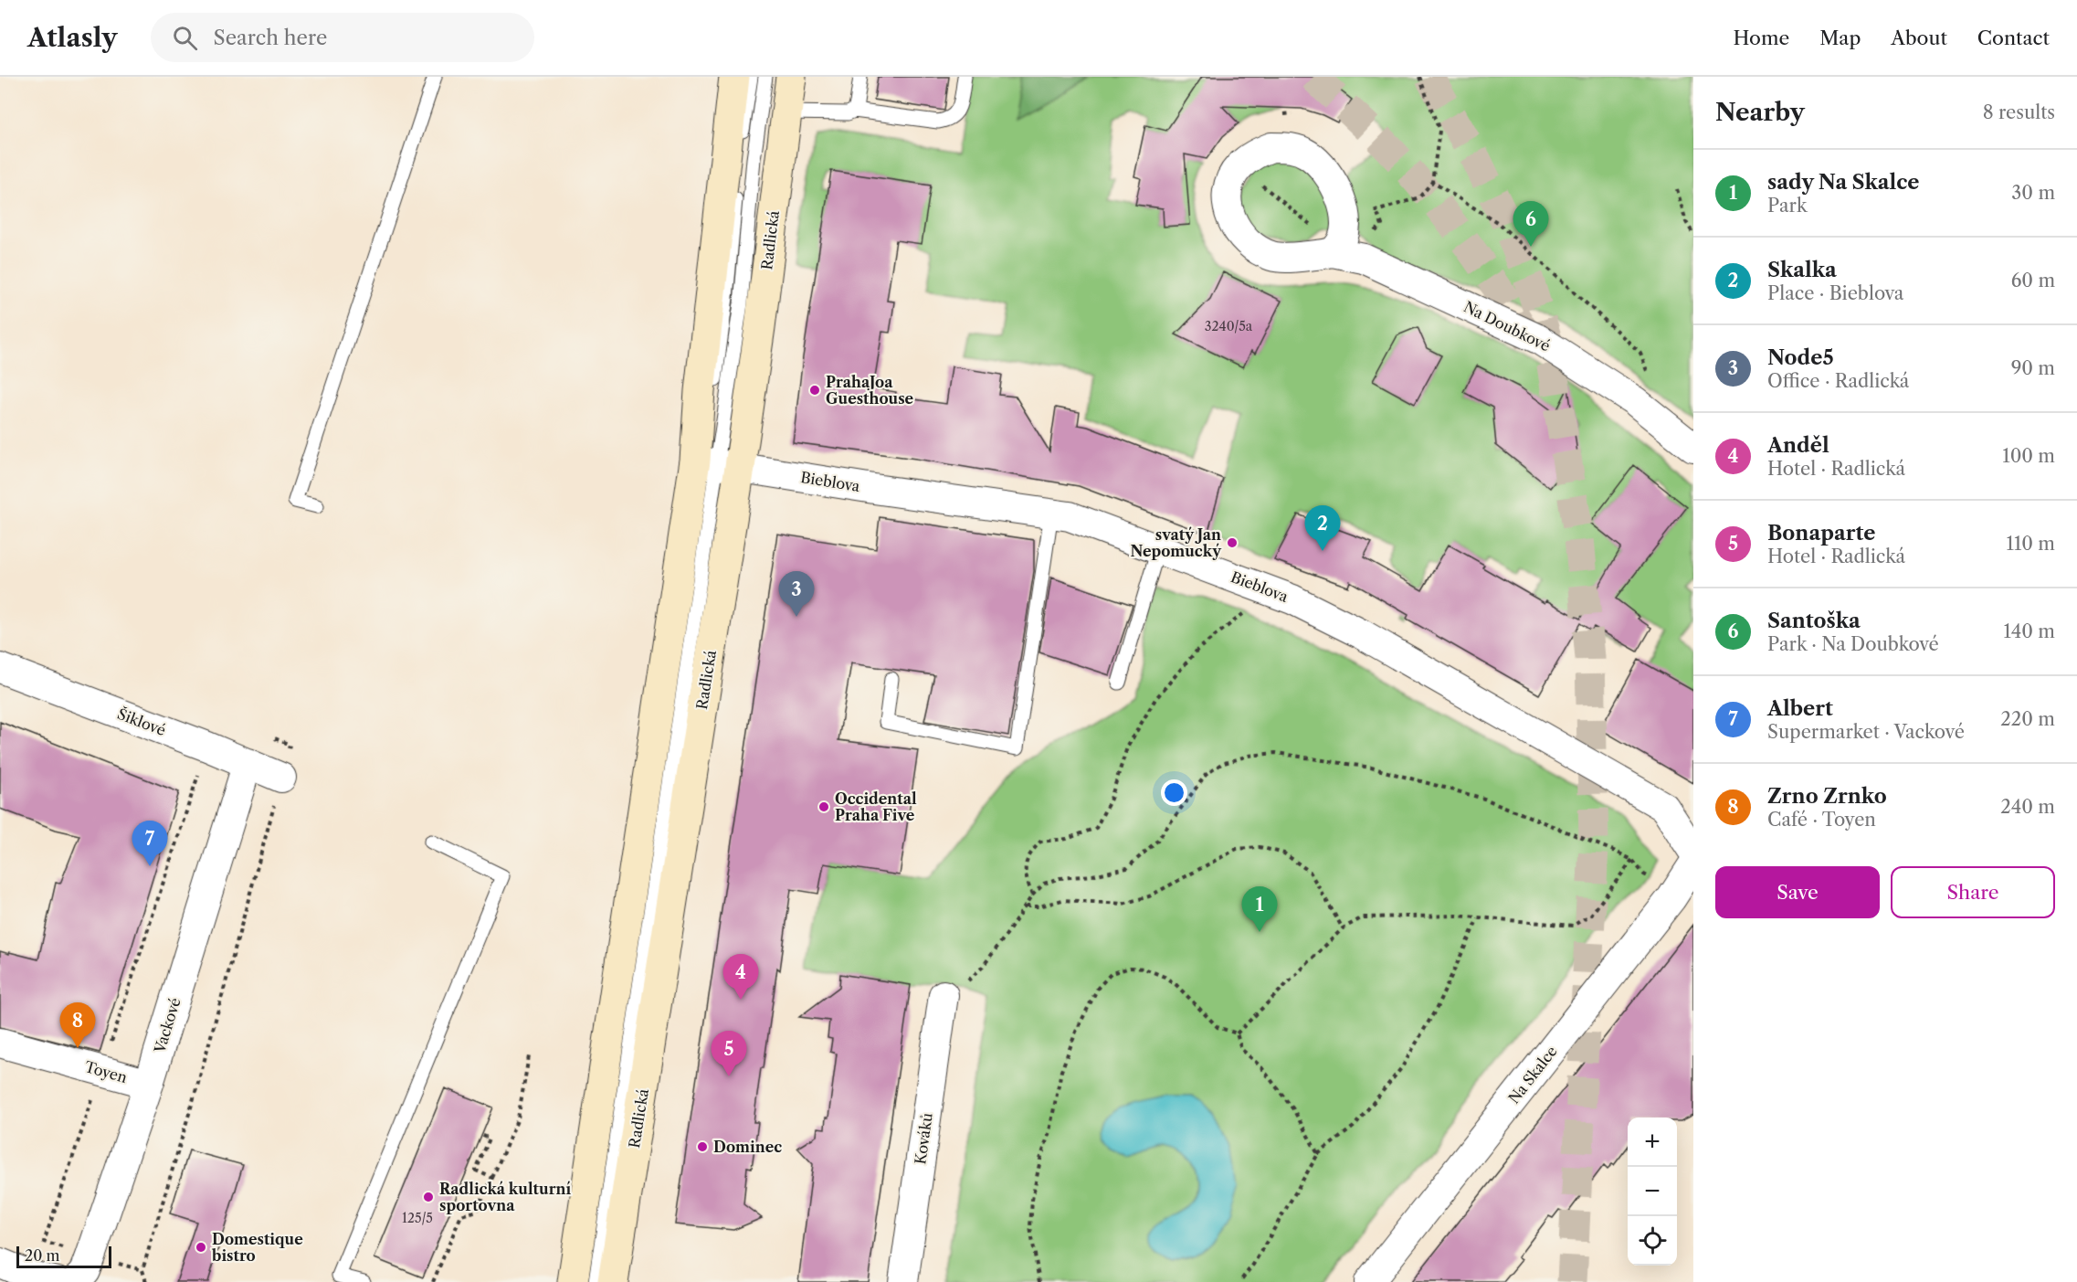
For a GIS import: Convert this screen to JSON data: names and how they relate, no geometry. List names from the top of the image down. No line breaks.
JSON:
{"streets":{"main road":["Radlická"],"street":["Na Doubkové","Bieblova","Šiklové","Vackové","Toyen","Na Skalce","Kováků"]},"crossings":[["Radlická","Bieblova"],["Šiklové","Vackové"],["Vackové","Toyen"]],"places":["PrahaJoa Guesthouse","svatý Jan Nepomucký","Occidental Praha Five","Dominec","Radlická kulturní sportovna","Domestique bistro"],"house_numbers":["3240/5a","125/5"],"scale_bar":"20 m","page":{"header":"Atlasly","search":"Search here","nav":["Home","Map","About","Contact"],"heading":["Nearby","8 results"],"list":[{"mark":"1","name":"sady Na Skalce","note":"Park","value":"30 m"},{"mark":"2","name":"Skalka","note":"Place · Bieblova","value":"60 m"},{"mark":"3","name":"Node5","note":"Office · Radlická","value":"90 m"},{"mark":"4","name":"Anděl","note":"Hotel · Radlická","value":"100 m"},{"mark":"5","name":"Bonaparte","note":"Hotel · Radlická","value":"110 m"},{"mark":"6","name":"Santoška","note":"Park · Na Doubkové","value":"140 m"},{"mark":"7","name":"Albert","note":"Supermarket · Vackové","value":"220 m"},{"mark":"8","name":"Zrno Zrnko","note":"Café · Toyen","value":"240 m"}],"pins":["6","2","3","7","1","4","8","5"],"buttons":["Save","Share"],"map_buttons":["+","−"],"scale":"20 m"}}
